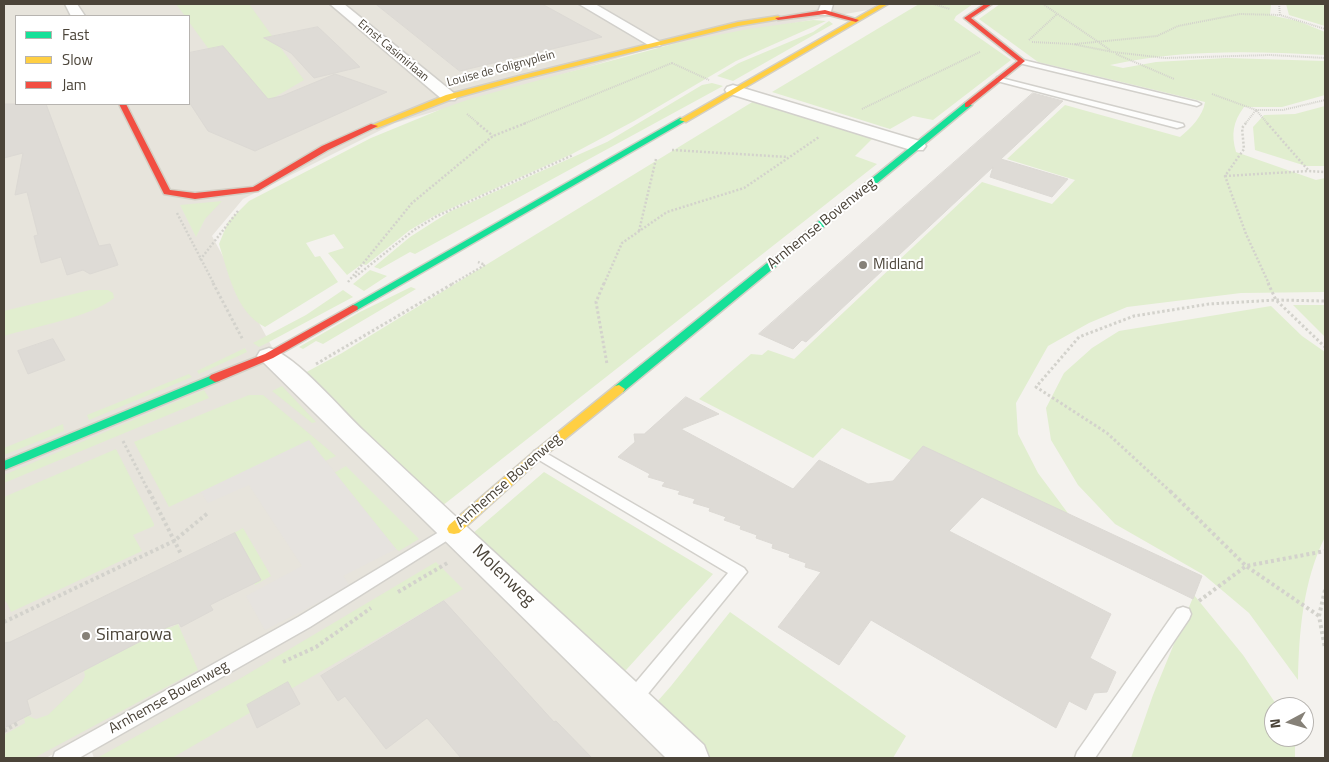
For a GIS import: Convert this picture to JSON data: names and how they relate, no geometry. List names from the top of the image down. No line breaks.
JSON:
{"streets":{"street":["Ernst Casimirlaan","Louise de Colignyplein","Arnhemse Bovenweg","Molenweg"]},"crossings":[["Ernst Casimirlaan","Louise de Colignyplein"],["Arnhemse Bovenweg","Molenweg"]],"places":["Midland","Simarowa"],"legend":["Fast","Slow","Jam"],"north":"left"}
